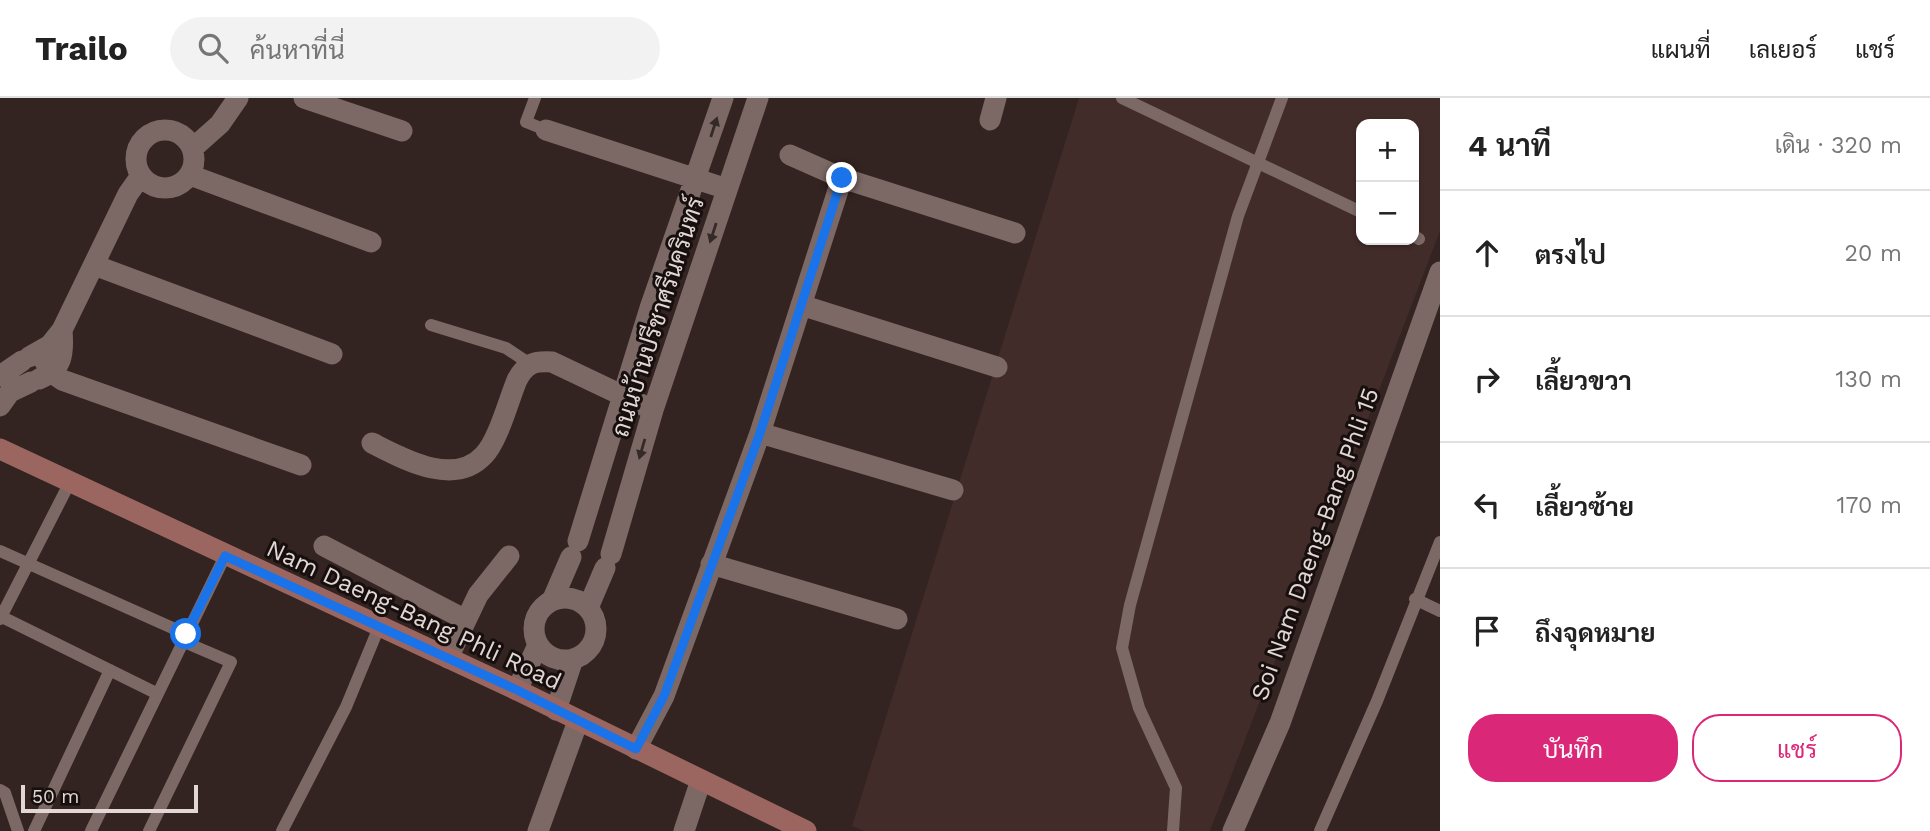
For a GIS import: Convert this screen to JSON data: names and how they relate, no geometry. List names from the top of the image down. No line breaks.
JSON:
{"streets":{"main road":["Nam Daeng-Bang Phli Road"],"street":["ถนนบ้านปรีชาศรีนครินทร์","Soi Nam Daeng-Bang Phli 15"]},"scale_bar":"50 m","page":{"header":"Trailo","search":"ค้นหาที่นี่","nav":["แผนที่","เลเยอร์","แชร์"],"heading":["4 นาที","เดิน · 320 m"],"map_buttons":["+","−"],"list":[["ตรงไป","20 m"],["เลี้ยวขวา","130 m"],["เลี้ยวซ้าย","170 m"],"ถึงจุดหมาย"],"buttons":["บันทึก","แชร์"],"scale":"50 m"}}
